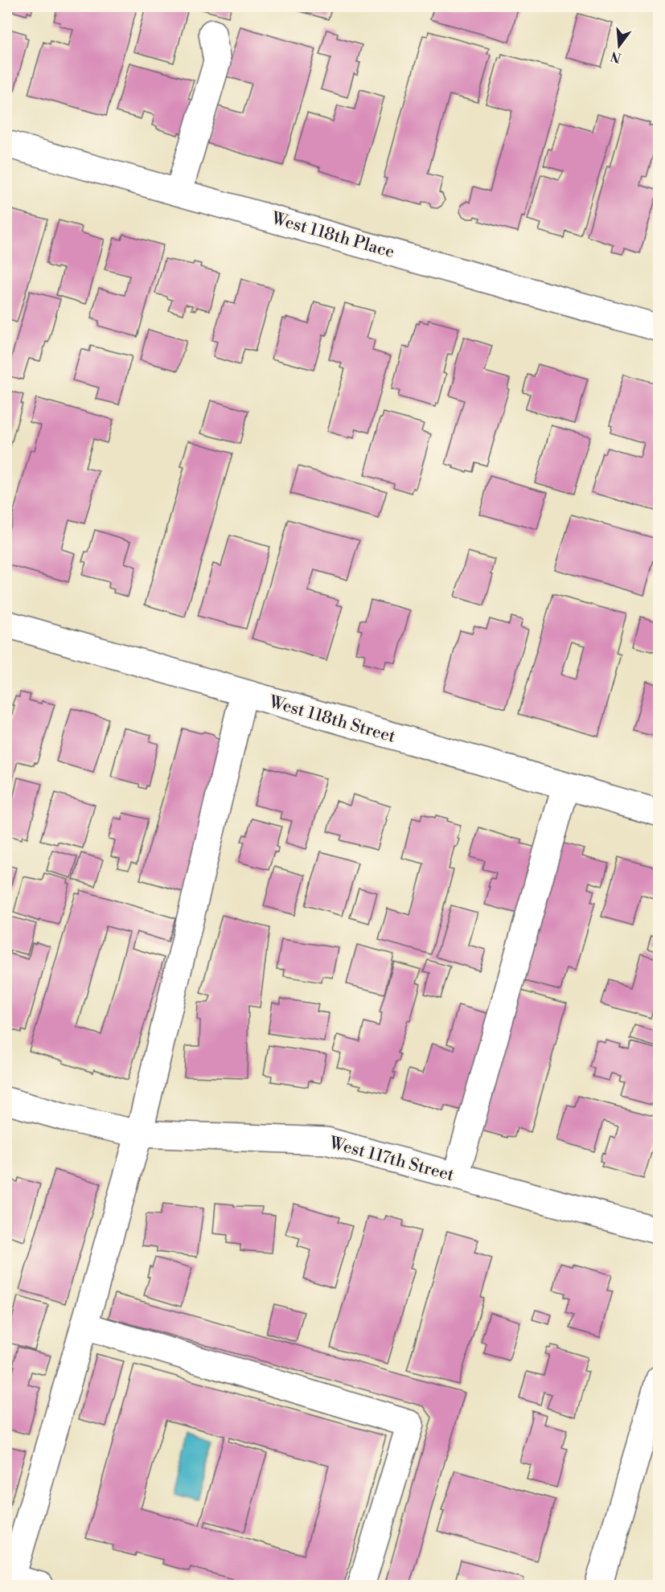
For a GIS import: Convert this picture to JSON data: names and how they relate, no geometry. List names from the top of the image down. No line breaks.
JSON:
{"streets":{"street":["West 118th Place","West 118th Street","West 117th Street"]},"north":"bottom"}
